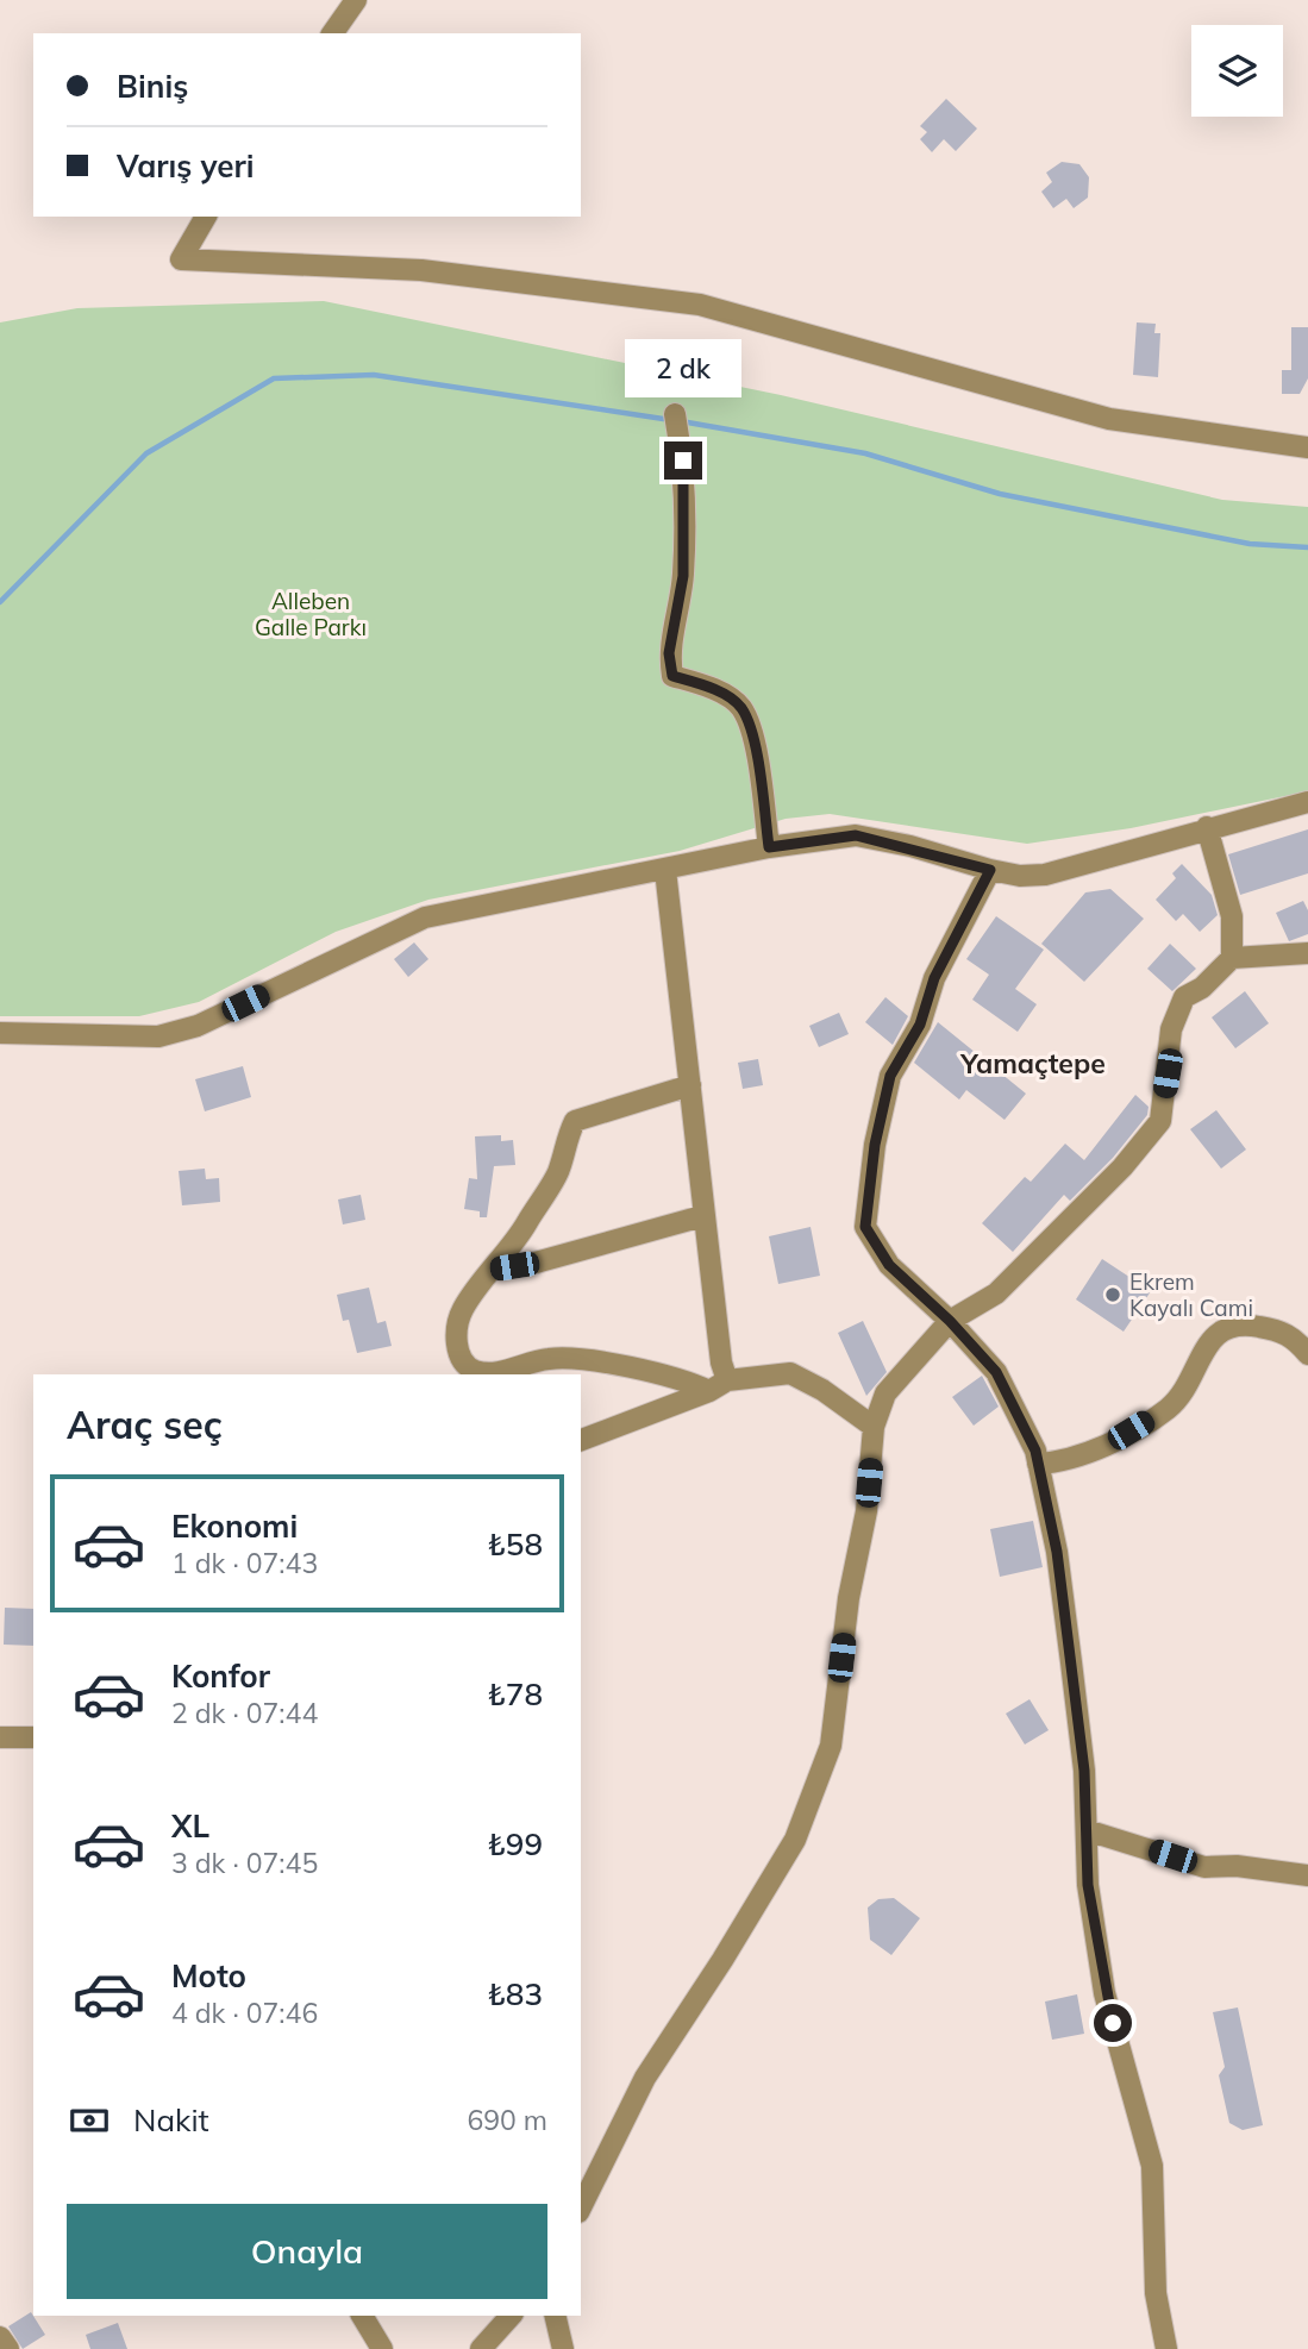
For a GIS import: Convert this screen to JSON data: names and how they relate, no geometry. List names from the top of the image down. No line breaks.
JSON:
{"districts":["Yamaçtepe"],"parks":["Alleben Galle Parkı"],"places":["Ekrem Kayalı Cami"],"page":{"banner":["Biniş","Varış yeri"],"bubble":"2 dk","heading":"Araç seç","list":[{"name":"Ekonomi","note":"1 dk · 07:43","value":"₺58"},{"name":"Konfor","note":"2 dk · 07:44","value":"₺78"},{"name":"XL","note":"3 dk · 07:45","value":"₺99"},{"name":"Moto","note":"4 dk · 07:46","value":"₺83"}],"pay":["Nakit","690 m"],"buttons":"Onayla"}}
